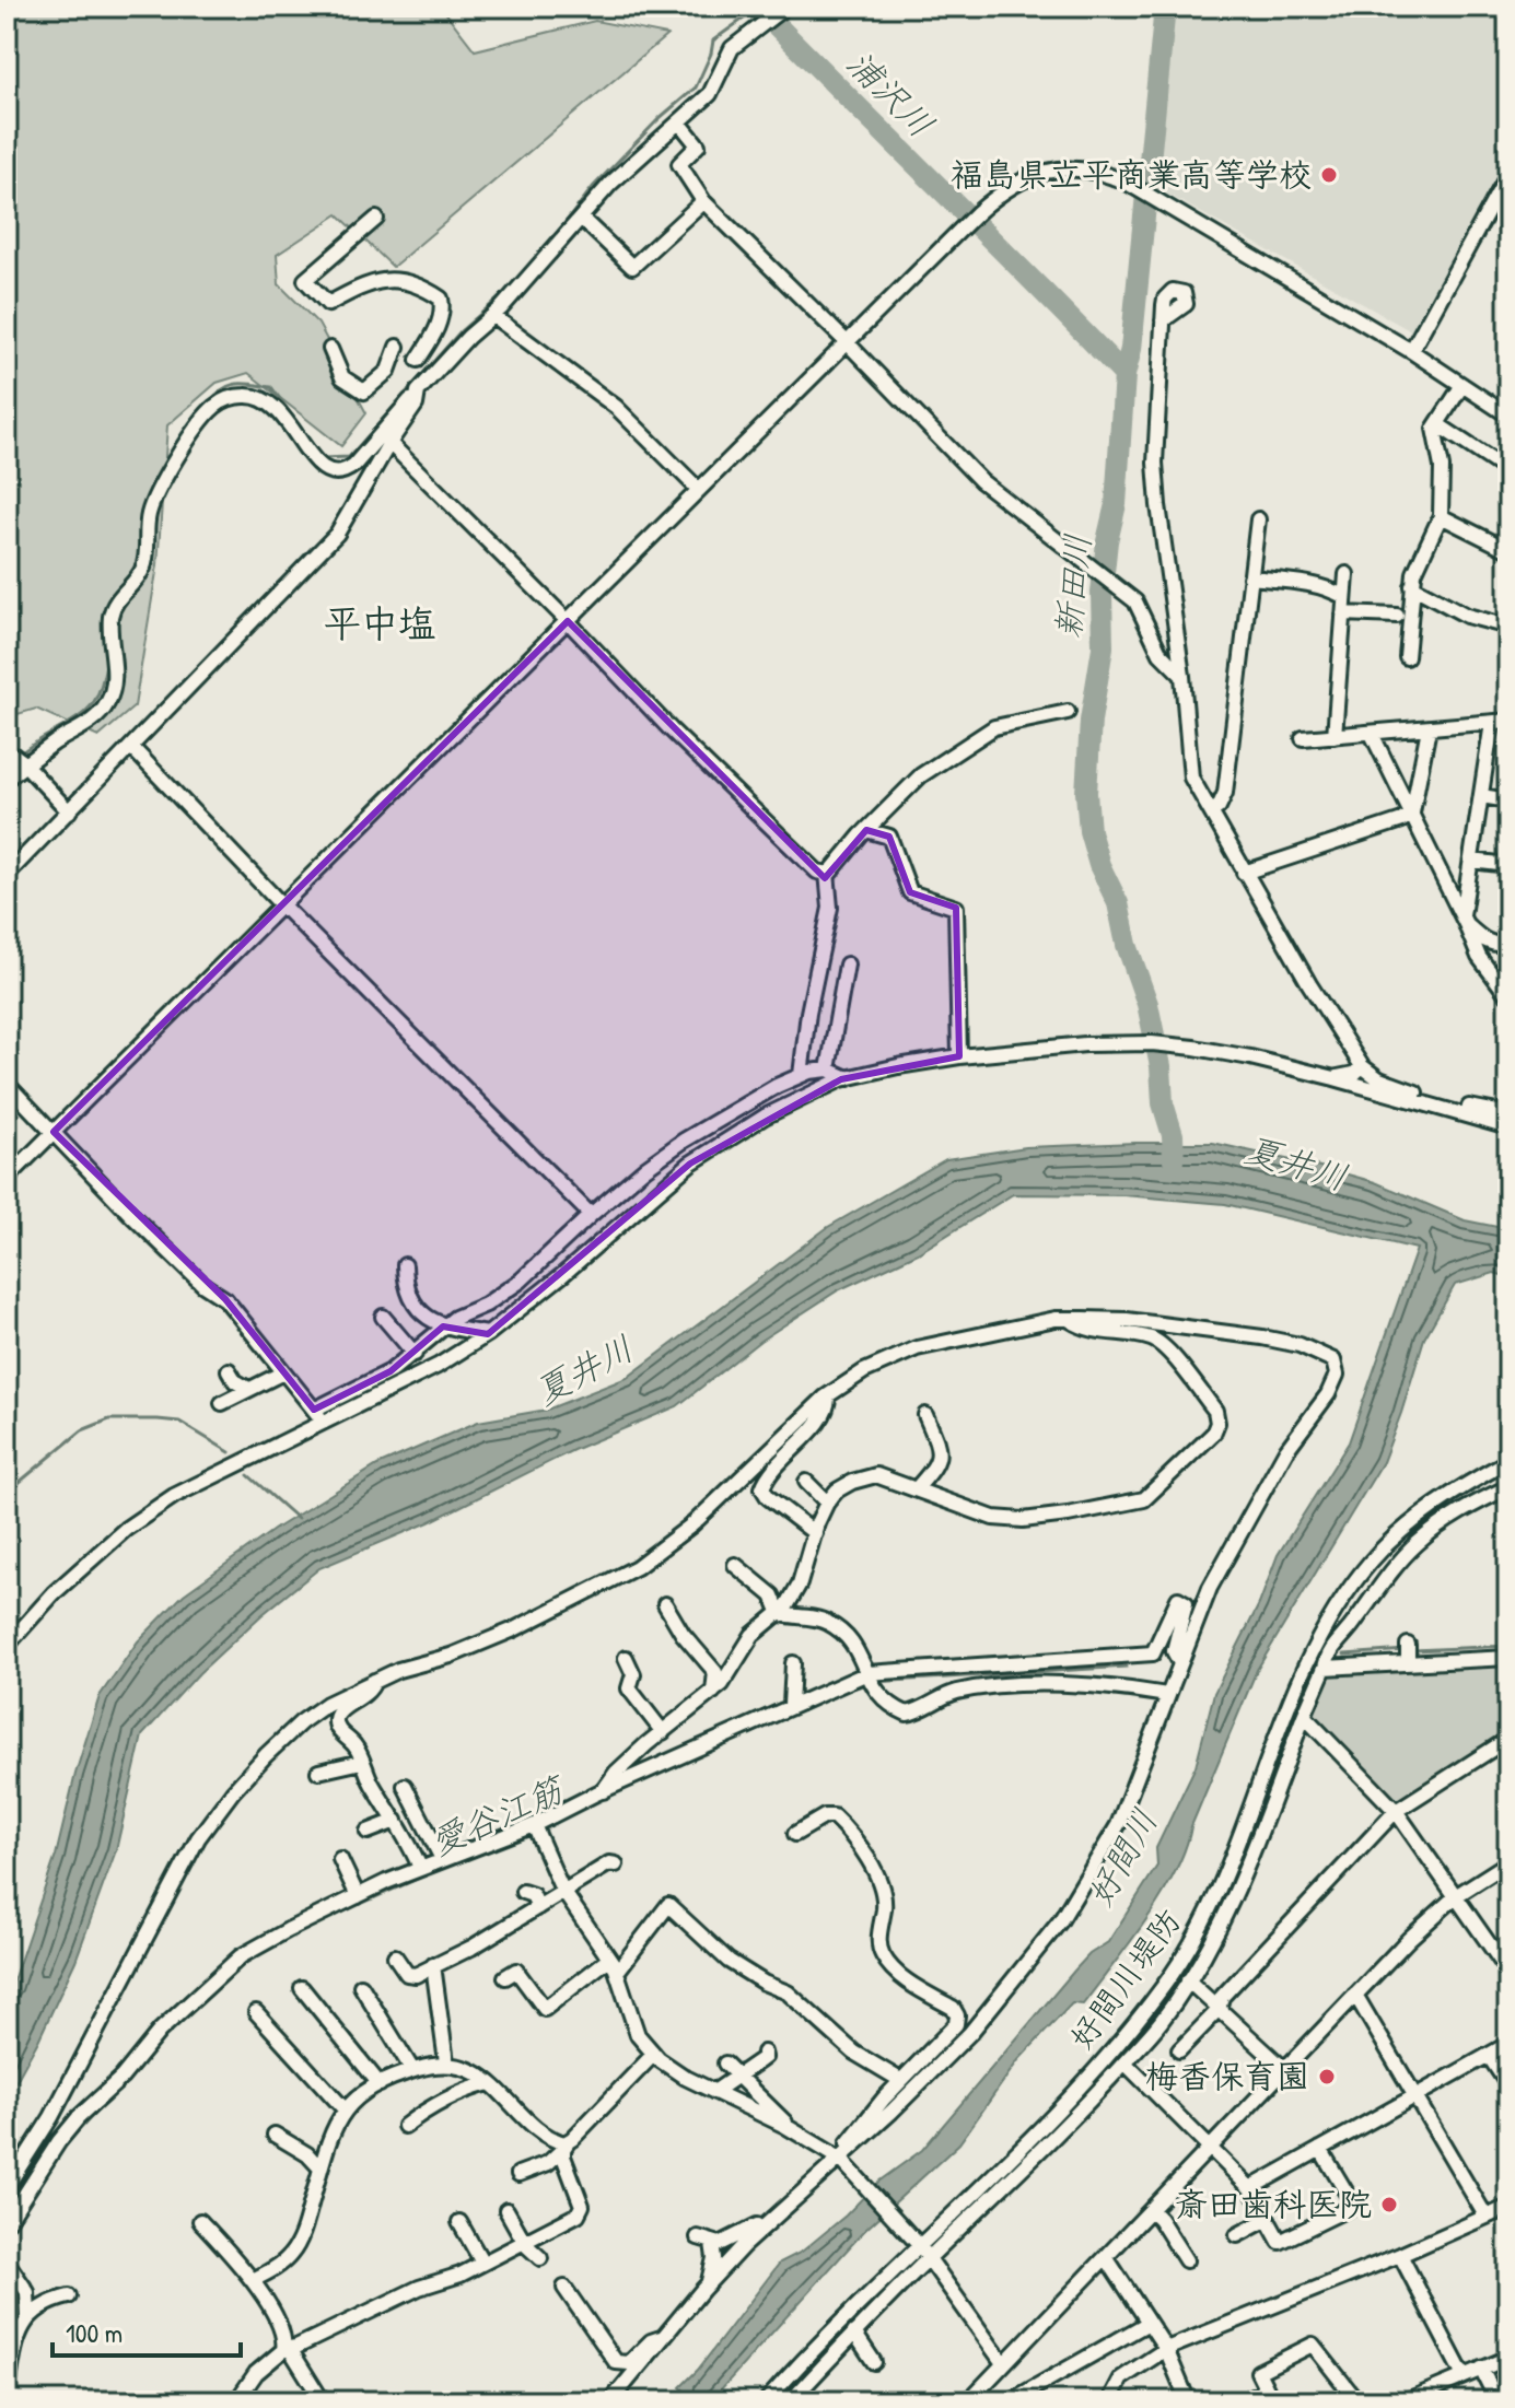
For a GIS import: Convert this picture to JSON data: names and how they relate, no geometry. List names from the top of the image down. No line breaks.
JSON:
{"streets":{"street":["好間川堤防"]},"districts":["平中塩"],"water":["浦沢川","新田川","夏井川","愛谷江筋","好間川"],"places":["福島県立平商業高等学校","梅香保育園","斎田歯科医院"],"scale_bar":"100 m"}
